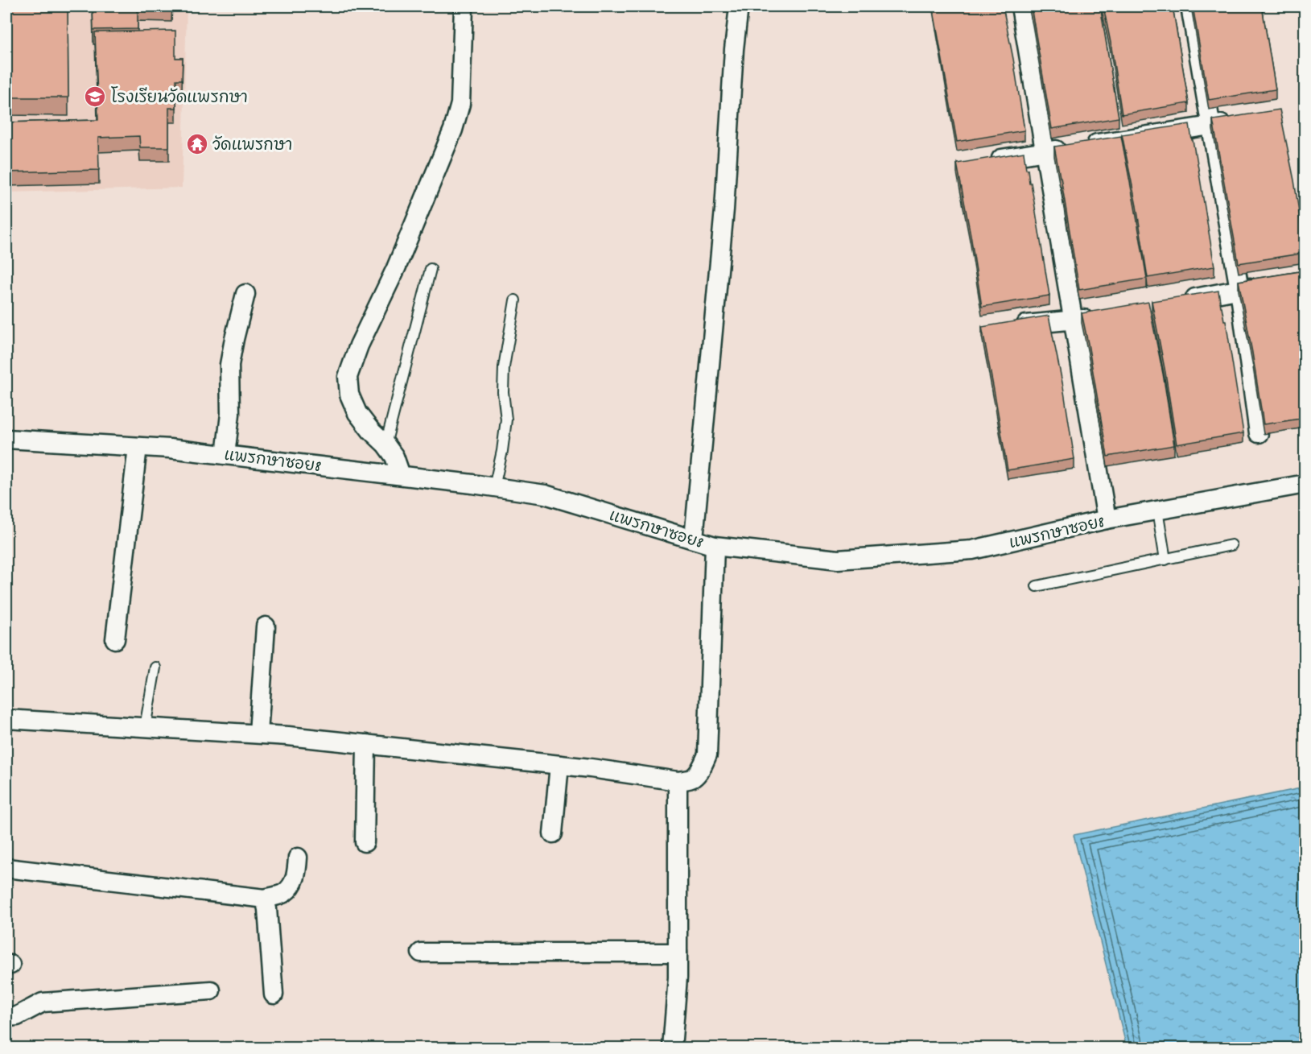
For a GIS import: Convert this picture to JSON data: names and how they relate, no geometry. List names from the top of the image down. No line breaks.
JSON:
{"streets":{"street":["แพรกษาซอย8"]},"places":{"school or university":["โรงเรียนวัดแพรกษา"],"temple":["วัดแพรกษา"]}}
